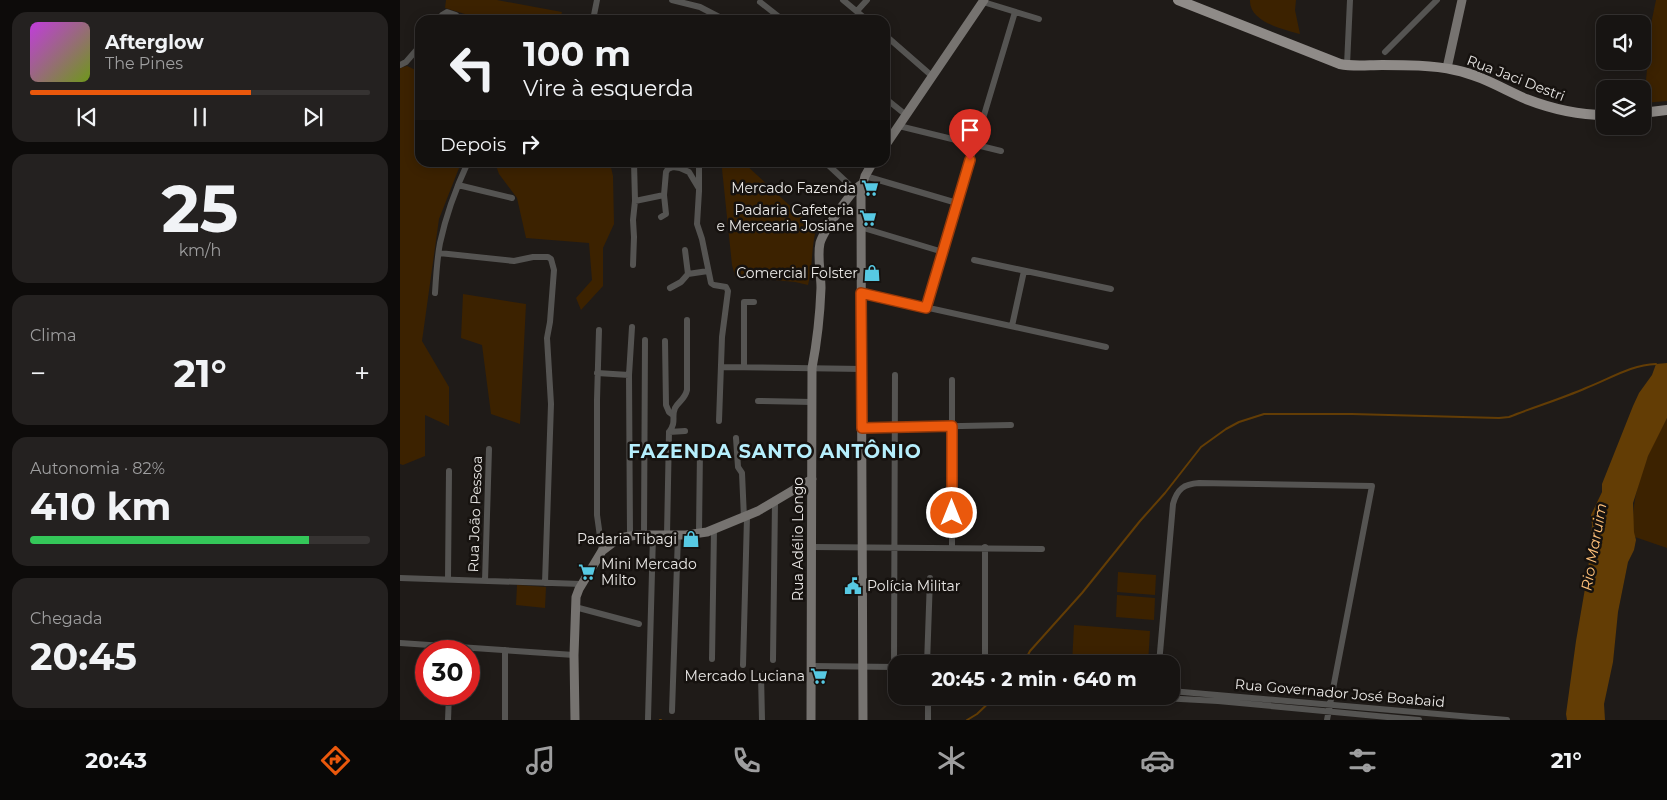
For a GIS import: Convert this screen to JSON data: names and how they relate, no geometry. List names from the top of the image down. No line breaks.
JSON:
{"streets":{"main road":["Rua Jaci Destri"],"street":["Rua João Pessoa","Rua Adélio Longo","Rua Governador José Boabaid"]},"districts":["FAZENDA SANTO ANTÔNIO"],"water":["Rio Maruim"],"places":{"supermarket":["Mercado Fazenda","Padaria Cafeteria e Mercearia Josiane","Mini Mercado Milto","Mercado Luciana"],"shop":["Comercial Folster","Padaria Tibagi"],"public building":["Polícia Militar"]},"page":{"turn":["100 m","Vire à esquerda"],"song":["Afterglow","The Pines"],"then":"Depois","tile":[["25","km/h"],"Clima",["Autonomia · 82%","410 km"],["Chegada","20:45"]],"heat":["−","21°","+"],"limit":"30","trip":"20:45 · 2 min · 640 m","tabs":["20:43","21°"]}}
